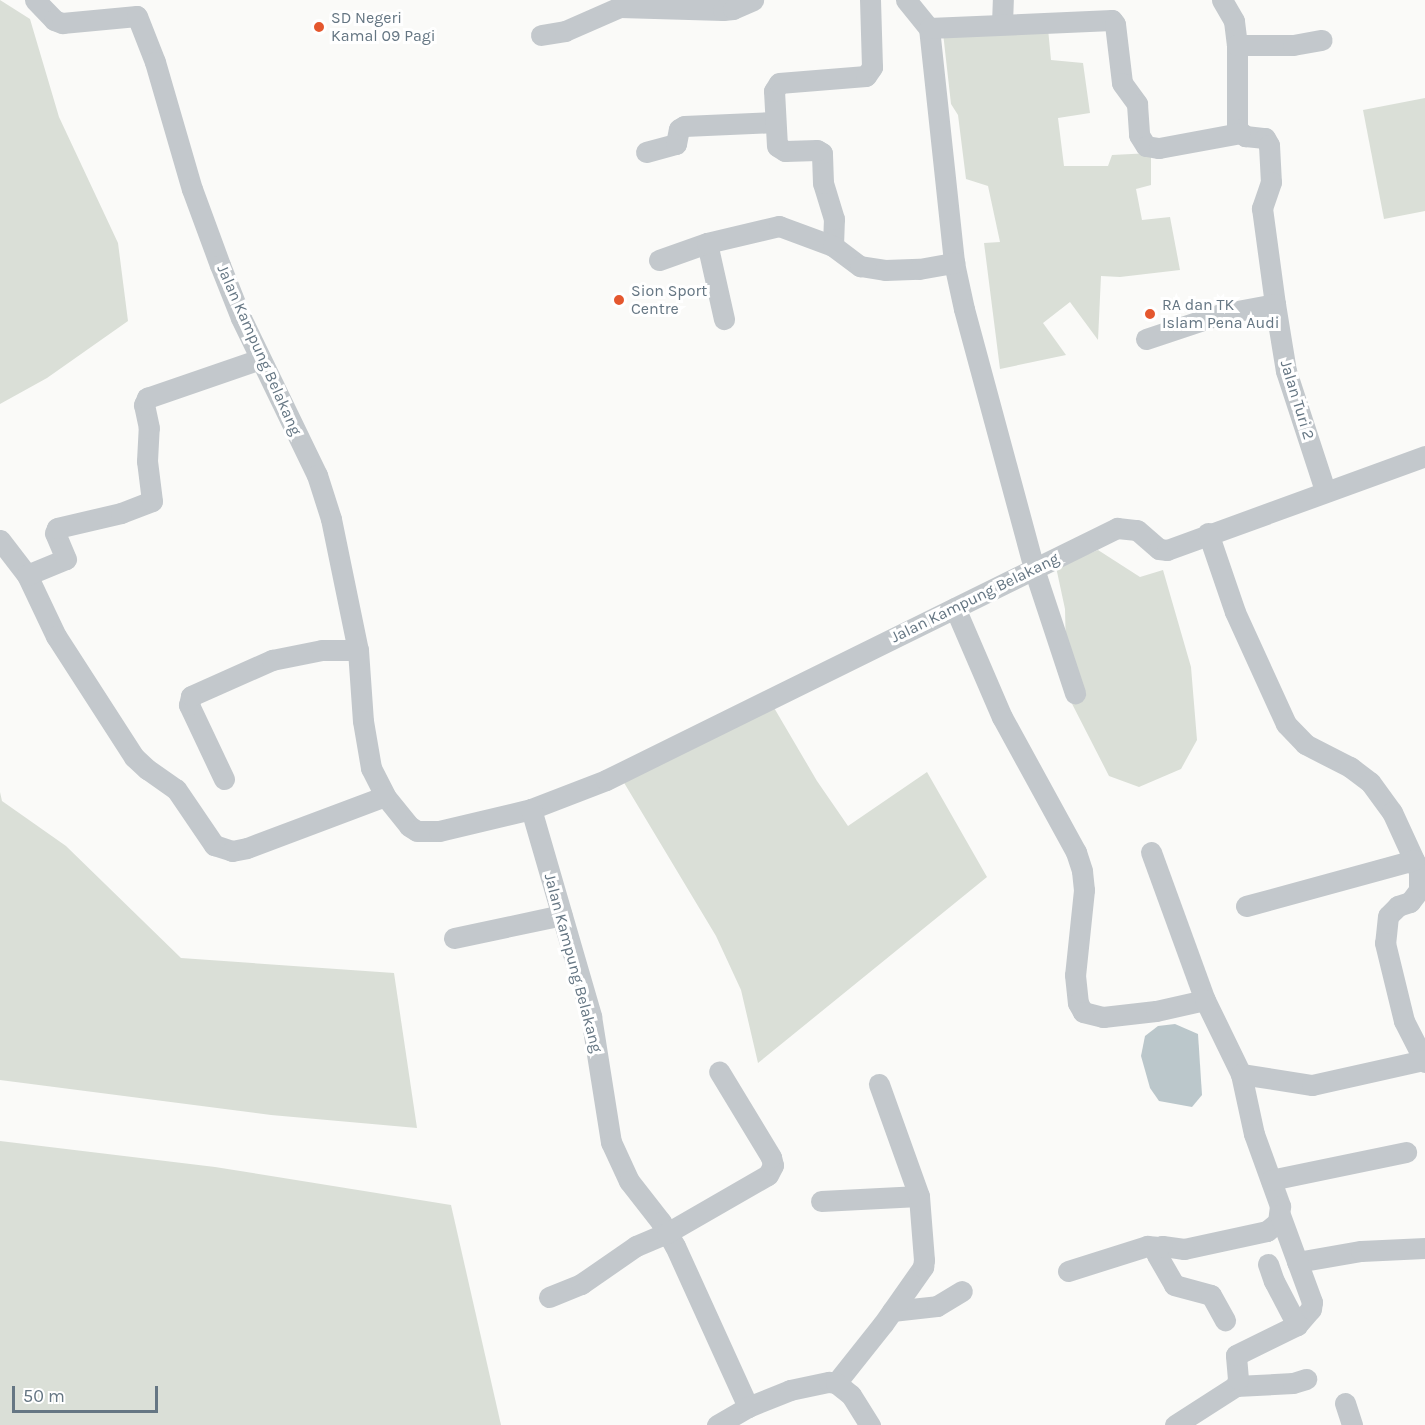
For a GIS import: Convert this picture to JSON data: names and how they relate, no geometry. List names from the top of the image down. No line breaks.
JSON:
{"streets":{"street":["Jalan Kampung Belakang","Jalan Turi 2"]},"crossings":[["Jalan Kampung Belakang","Jalan Turi 2"]],"places":["SD Negeri Kamal 09 Pagi","Sion Sport Centre","RA dan TK Islam Pena Audi"],"scale_bar":"50 m"}
